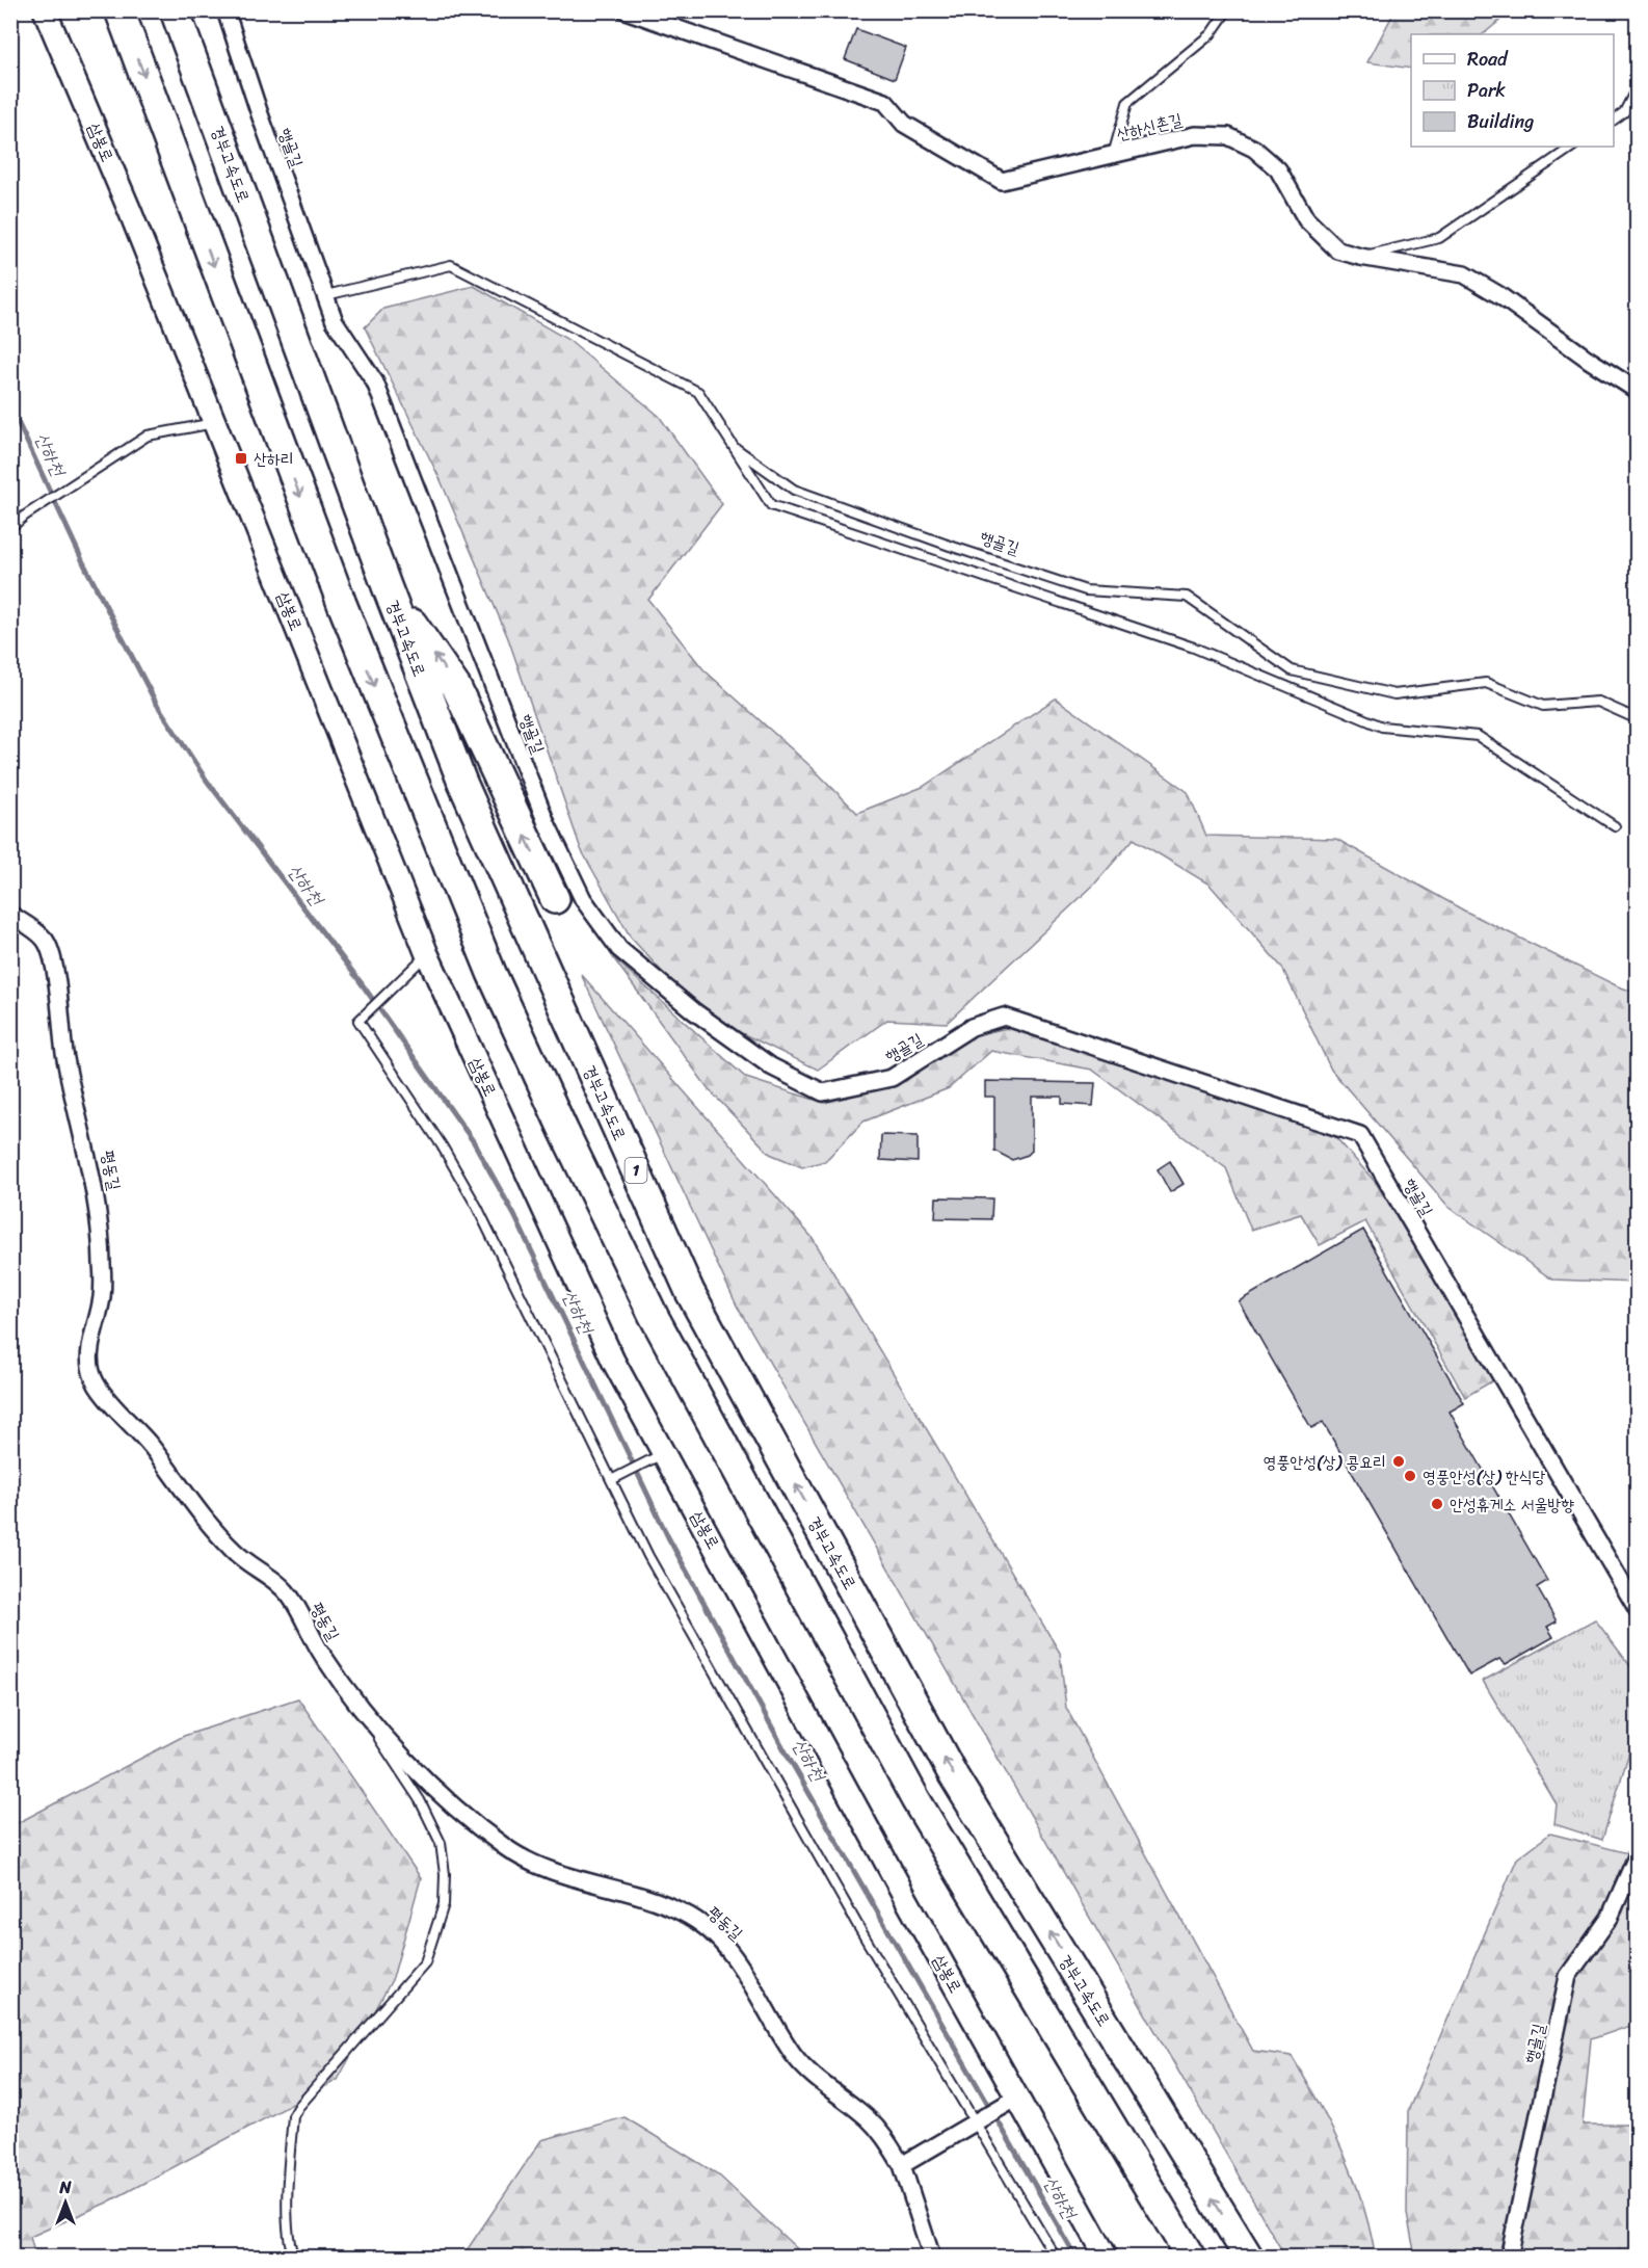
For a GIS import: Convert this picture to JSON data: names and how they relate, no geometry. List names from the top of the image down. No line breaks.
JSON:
{"streets":{"highway":["경부고속도로","1"],"main road":["삼봉로"],"street":["산하신촌길","행골길","평동길"]},"water":["산하천"],"places":{"transit":["산하리"],"other":["영풍안성(상) 콩요리","영풍안성(상) 한식당","안성휴게소 서울방향"]},"legend":["Road","Park","Building"],"north":"top"}
